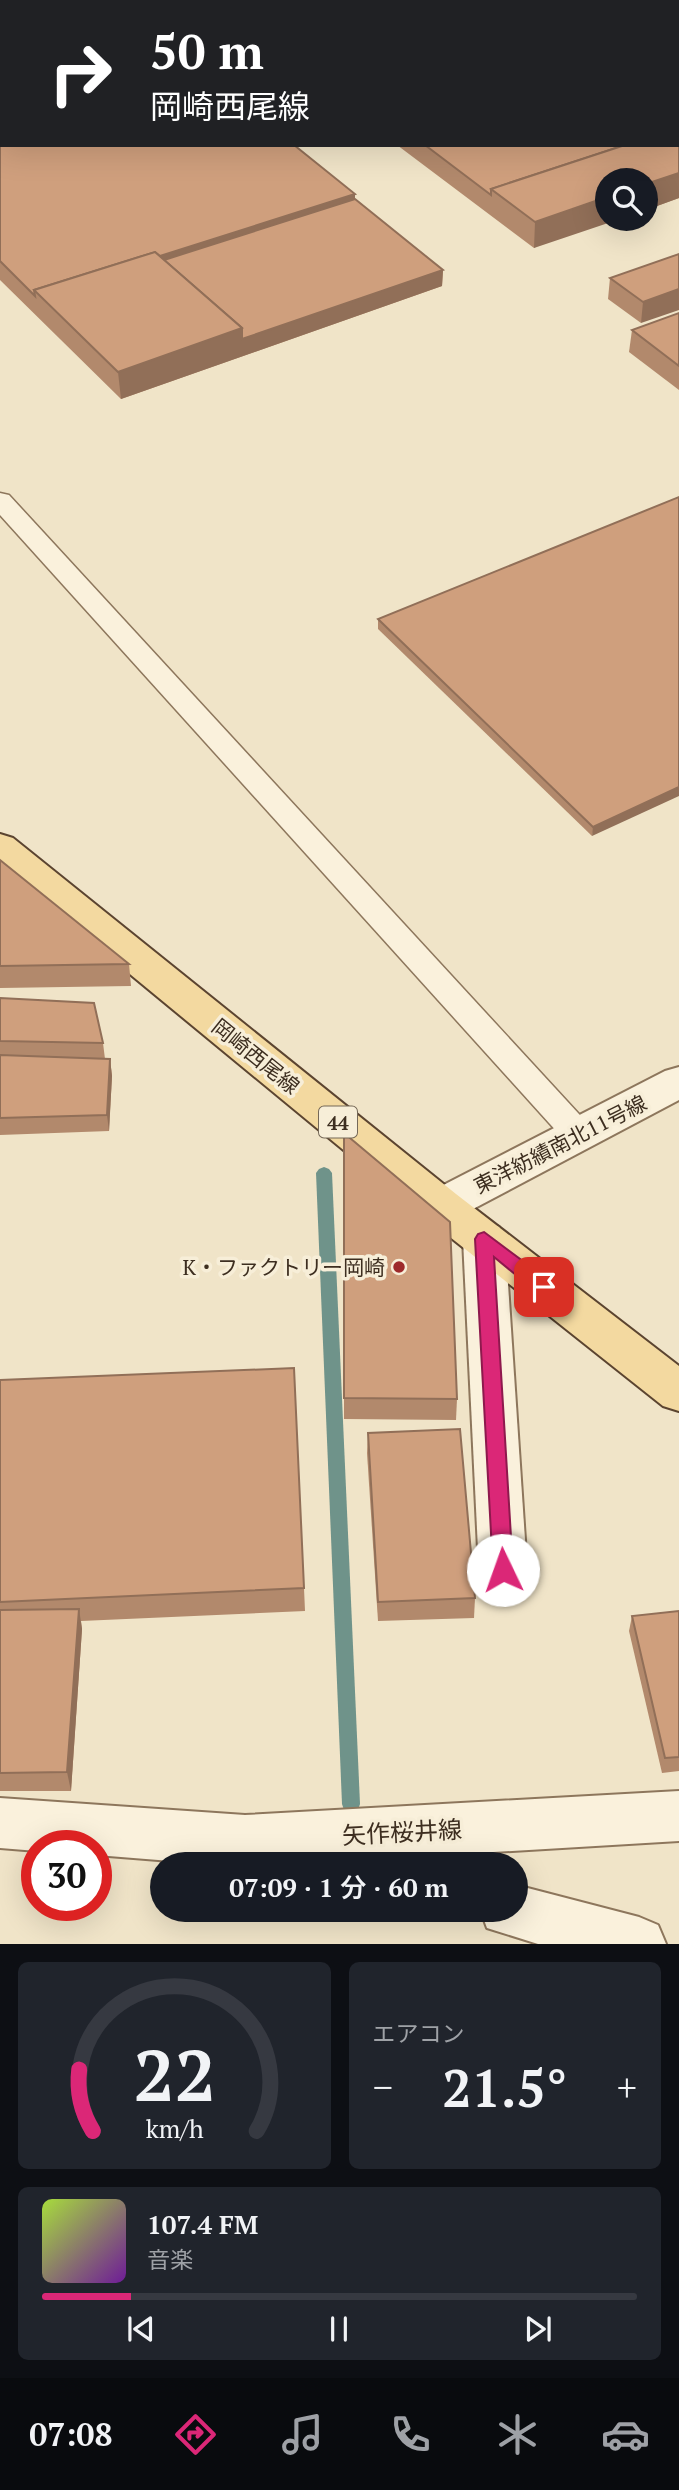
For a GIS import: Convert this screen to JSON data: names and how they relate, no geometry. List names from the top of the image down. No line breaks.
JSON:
{"streets":{"main road":["岡崎西尾線","44"],"street":["東洋紡績南北11号線","矢作桜井線"]},"crossings":[["岡崎西尾線","東洋紡績南北11号線"]],"places":["K・ファクトリー岡崎"],"page":{"turn":["50 m","岡崎西尾線"],"limit":"30","trip":"07:09 · 1 分 · 60 m","tile":"エアコン","heat":["−","21.5°","+"],"song":["107.4 FM","音楽"],"tabs":"07:08","gauge":["22","km/h"]}}
